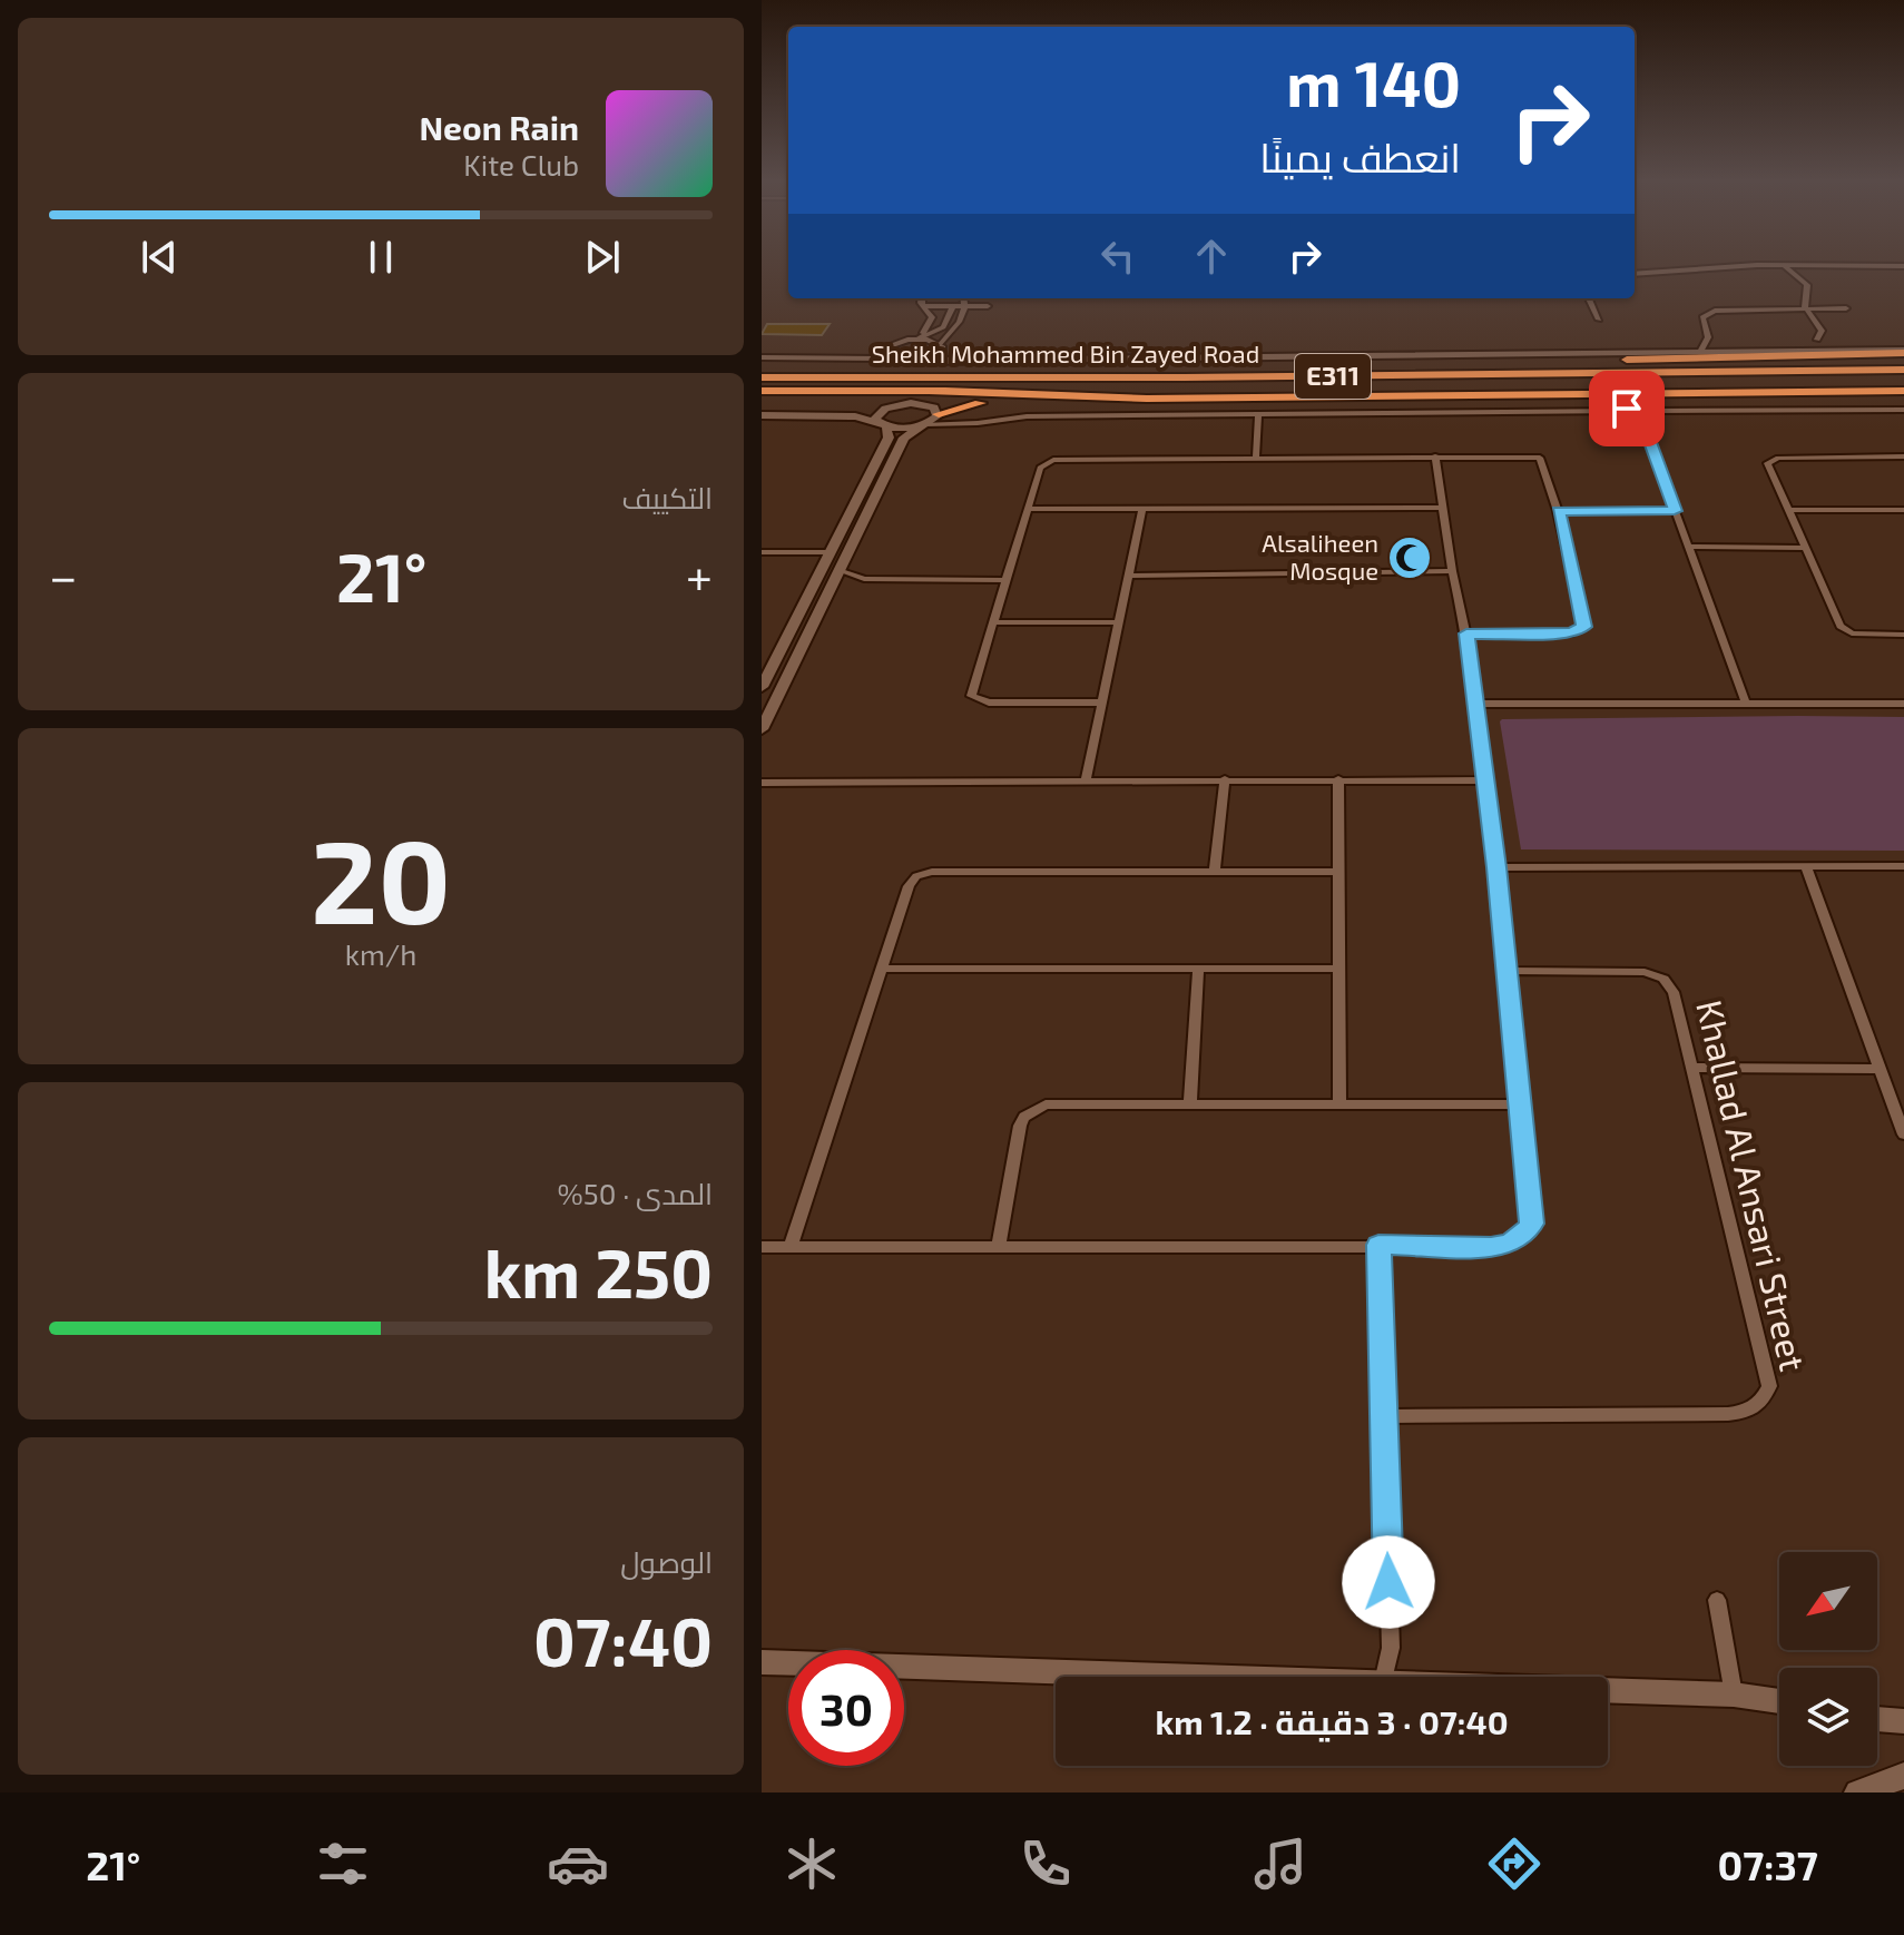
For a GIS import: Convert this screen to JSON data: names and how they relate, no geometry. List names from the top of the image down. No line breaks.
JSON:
{"streets":{"highway":["Sheikh Mohammed Bin Zayed Road","E311"],"street":["Khallad Al Ansari Street"]},"places":{"mosque":["Alsaliheen Mosque"]},"north":"bottom left","page":{"turn":["140 m","انعطف يمينًا"],"song":["Neon Rain","Kite Club"],"tile":["التكييف",["20","km/h"],["المدى · 50%","250 km"],["الوصول","07:40"]],"heat":["−","21°","+"],"limit":"30","trip":"07:40 · 3 دقيقة · 1.2 km","tabs":["07:37","21°"]}}
